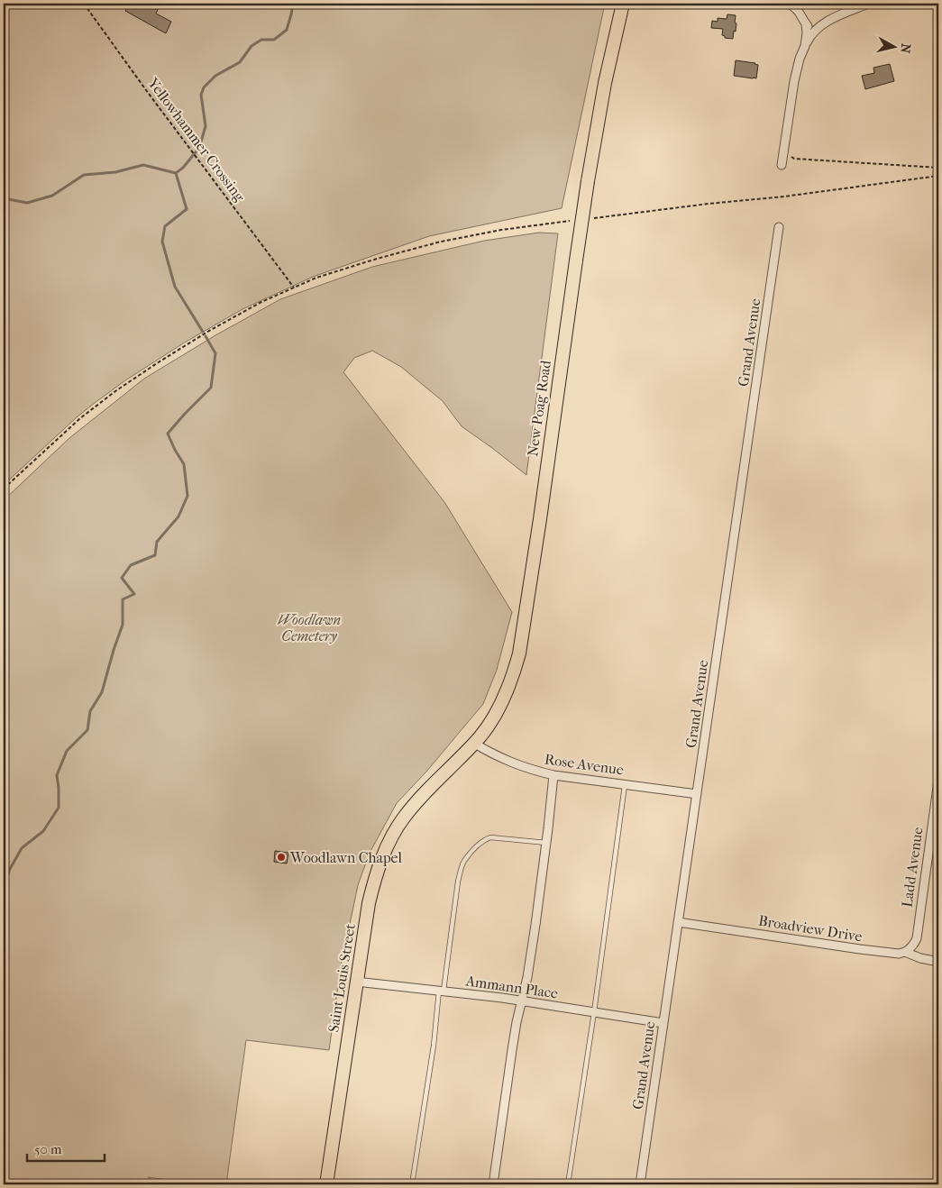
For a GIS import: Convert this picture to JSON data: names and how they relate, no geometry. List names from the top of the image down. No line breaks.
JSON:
{"streets":{"main road":["New Poag Road","Saint Louis Street"],"street":["Grand Avenue","Rose Avenue","Ladd Avenue","Broadview Drive","Ammann Place"],"path":["Yellowhammer Crossing"]},"crossings":[["Grand Avenue","Rose Avenue"],["Grand Avenue","Broadview Drive"],["Grand Avenue","Ammann Place"],["New Poag Road","Rose Avenue"],["New Poag Road","Saint Louis Street"],["Ladd Avenue","Broadview Drive"],["Saint Louis Street","Ammann Place"]],"parks":["Woodlawn Cemetery"],"places":["Woodlawn Chapel"],"scale_bar":"50 m","north":"right"}
